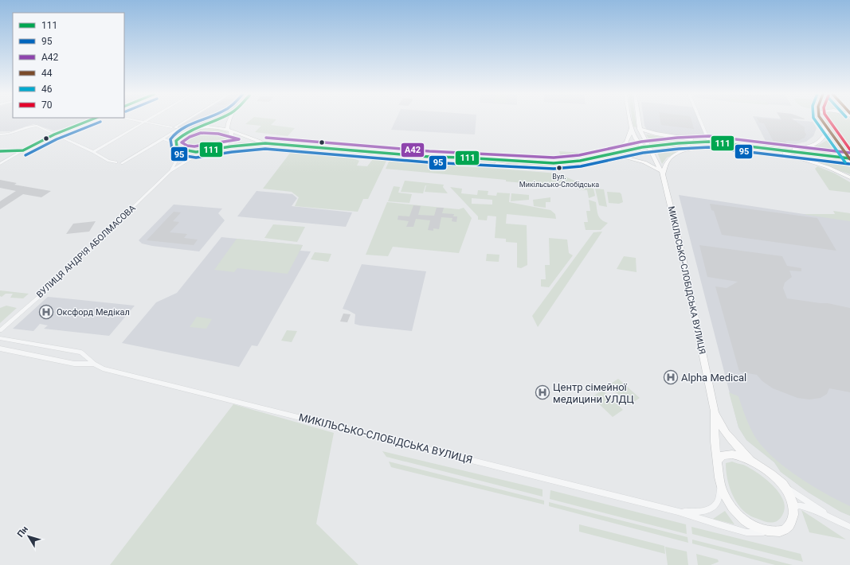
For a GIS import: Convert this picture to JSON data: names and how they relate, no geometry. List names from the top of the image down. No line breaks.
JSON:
{"streets":{"main road":["МИКІЛЬСЬКО-СЛОБІДСЬКА ВУЛИЦЯ"],"street":["ВУЛИЦЯ АНДРІЯ АБОЛМАСОВА"]},"places":{"other":["Вул. Микільсько-Слобідська"],"hospital":["Оксфорд Медікал","Alpha Medical","Центр сімейної медицини УЛДЦ"]},"lines":["transit line 111","transit line 95","transit line 44","transit line 46","transit line 70","transit line А42"],"legend":["111","95","А42","44","46","70"],"north":"top left"}
